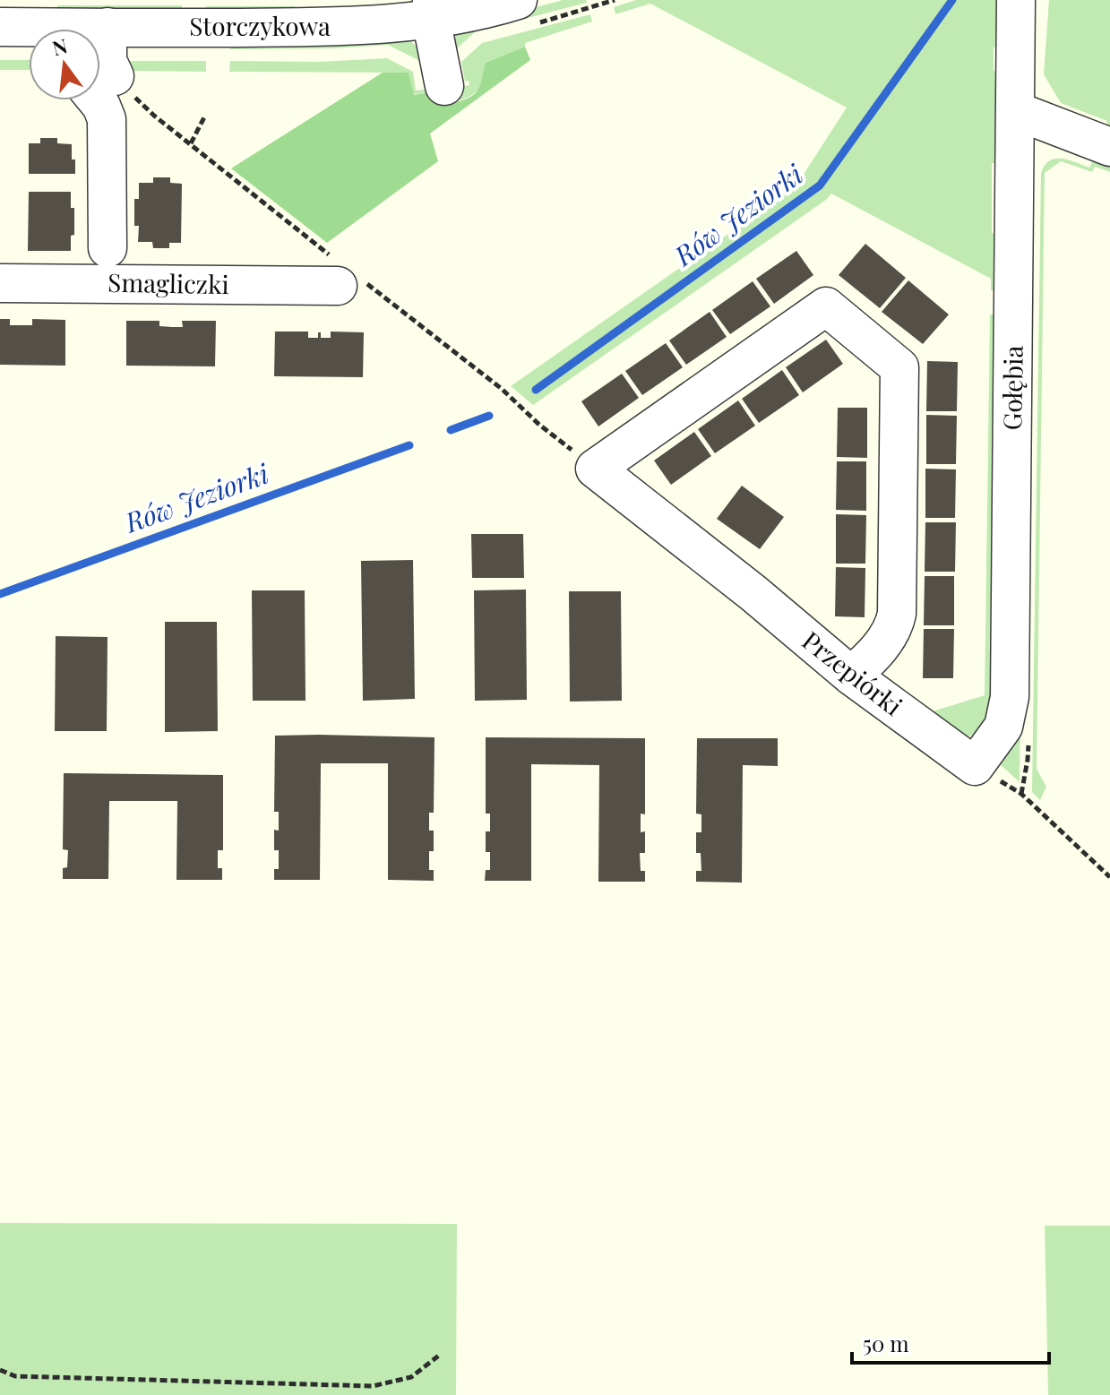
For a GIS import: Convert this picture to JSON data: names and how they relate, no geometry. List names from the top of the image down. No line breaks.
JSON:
{"streets":{"street":["Storczykowa","Smagliczki","Gołębia","Przepiórki"]},"crossings":[["Gołębia","Przepiórki"]],"water":["Rów Jeziorki"],"scale_bar":"50 m","north":"top"}
